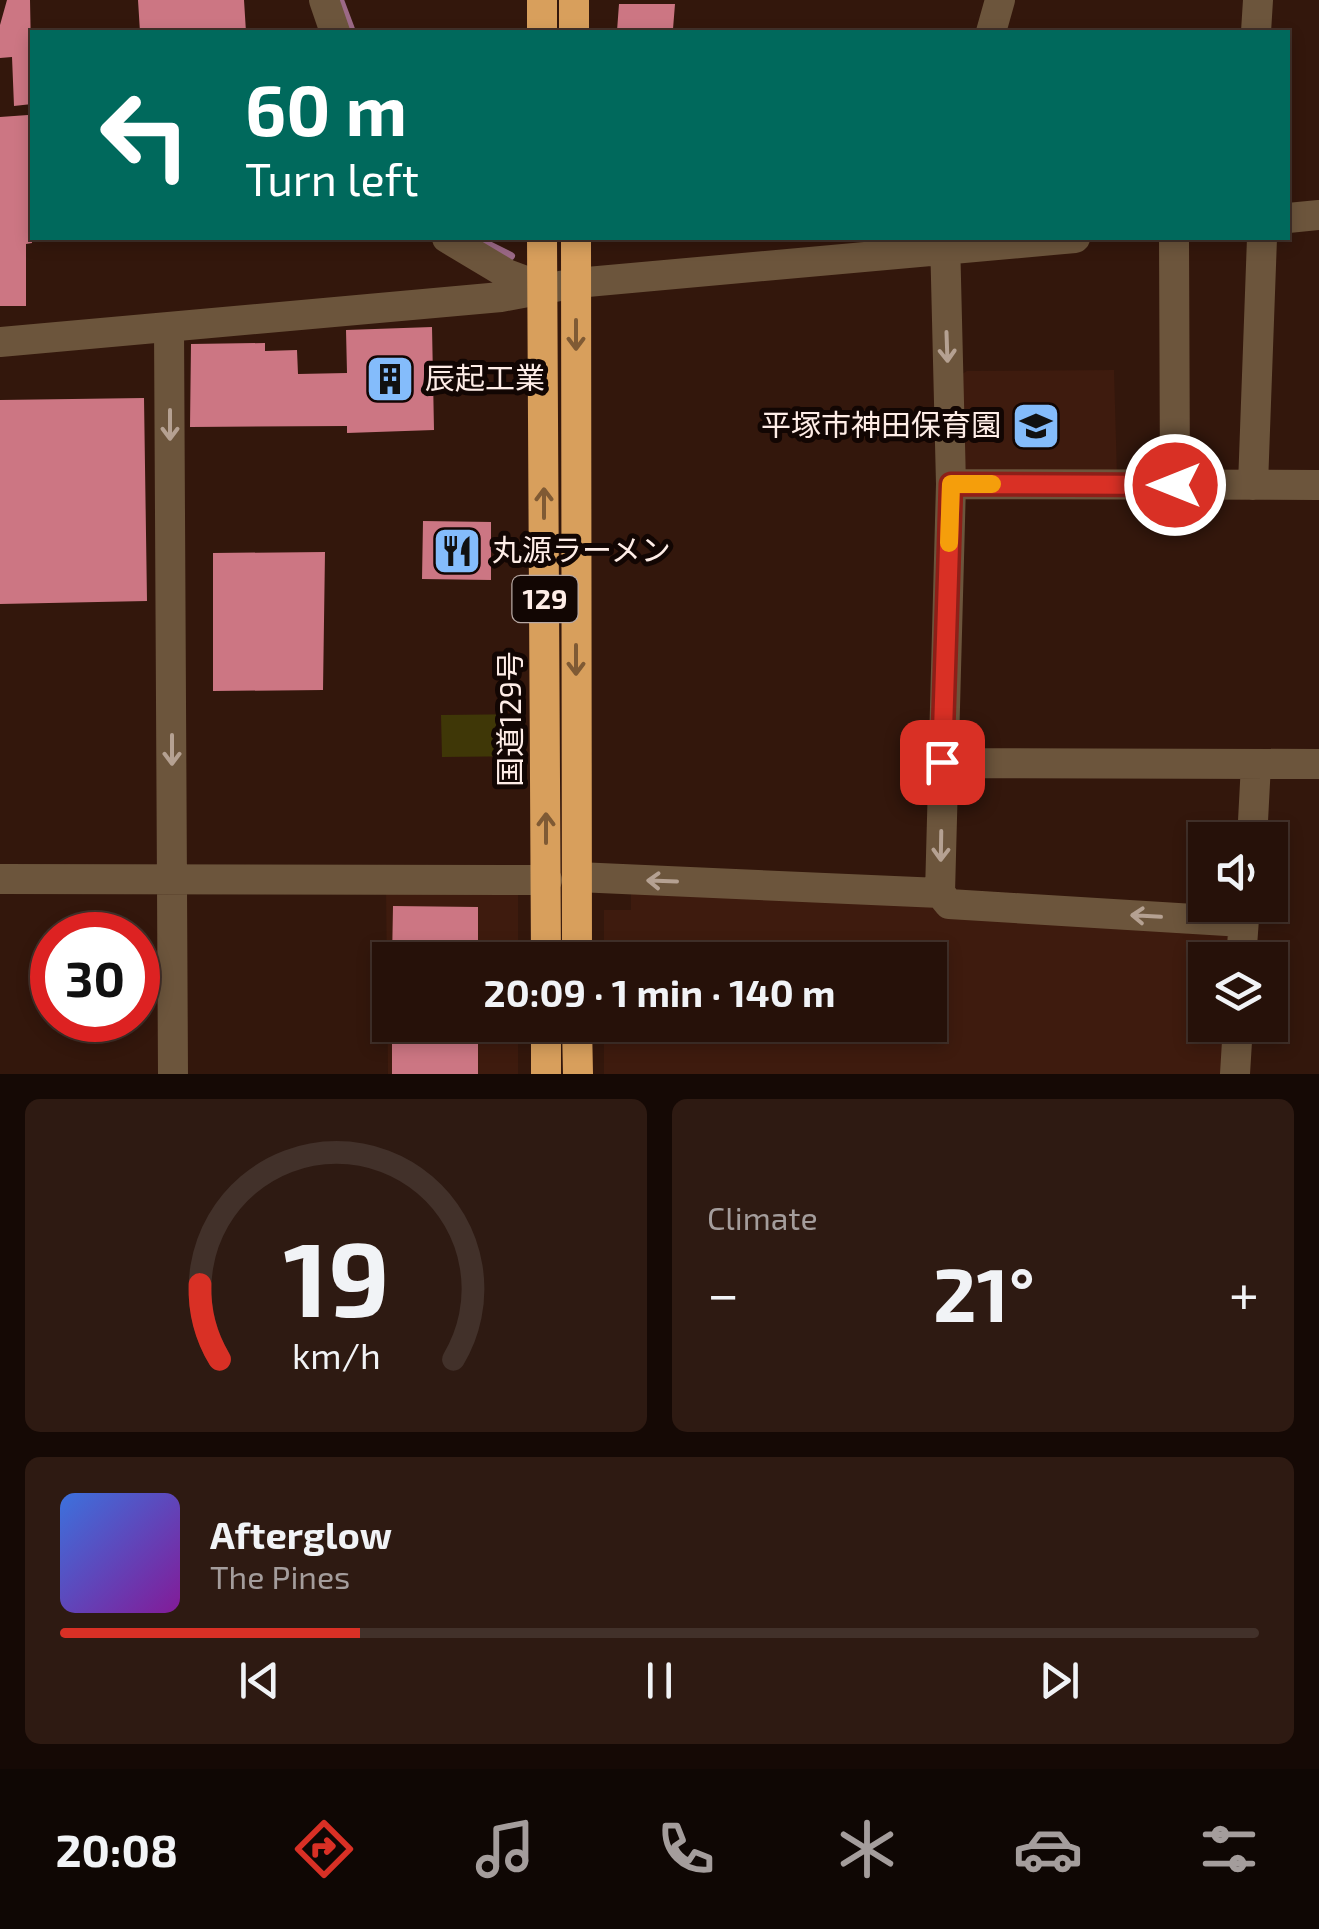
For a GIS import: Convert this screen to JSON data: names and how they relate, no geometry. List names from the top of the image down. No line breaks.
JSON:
{"streets":{"highway":["129","国道129号"]},"places":{"building":["辰起工業"],"school or university":["平塚市神田保育園"],"restaurant":["丸源ラーメン"]},"page":{"turn":["60 m","Turn left"],"limit":"30","trip":"20:09 · 1 min · 140 m","tile":"Climate","heat":["−","21°","+"],"song":["Afterglow","The Pines"],"tabs":"20:08","gauge":["19","km/h"]}}
